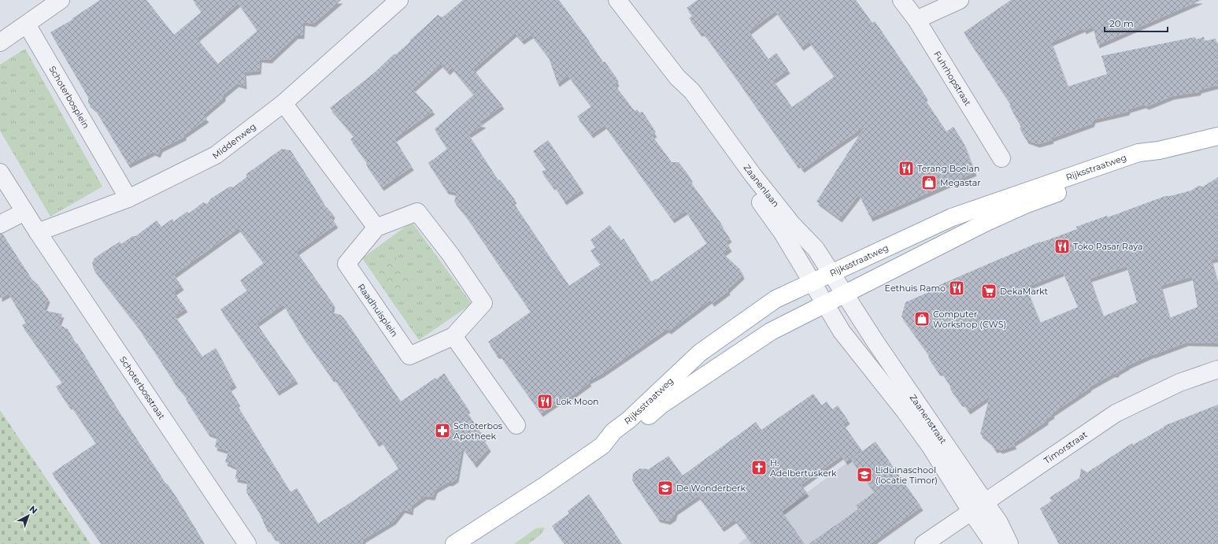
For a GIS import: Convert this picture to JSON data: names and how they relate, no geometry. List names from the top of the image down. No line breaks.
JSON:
{"streets":{"main road":["Rijksstraatweg"],"street":["Fuhrhopstraat","Schoterbosplein","Middenweg","Zaanenlaan","Raadhuisplein","Schoterbosstraat","Zaanenstraat","Timorstraat"]},"crossings":[["Schoterbosplein","Middenweg"],["Middenweg","Schoterbosstraat"],["Rijksstraatweg","Zaanenlaan"],["Rijksstraatweg","Zaanenstraat"],["Zaanenlaan","Zaanenstraat"],["Zaanenstraat","Timorstraat"]],"places":{"restaurant":["Terang Boelan","Toko Pasar Raya","Eethuis Ramo","Lok Moon"],"shop":["Megastar","Computer Workshop (CWS)"],"supermarket":["DekaMarkt"],"pharmacy":["Schoterbos Apotheek"],"church":["H. Adelbertuskerk"],"school or university":["Liduinaschool (locatie Timor)","De Wonderberk"]},"scale_bar":"20 m","north":"top right"}
